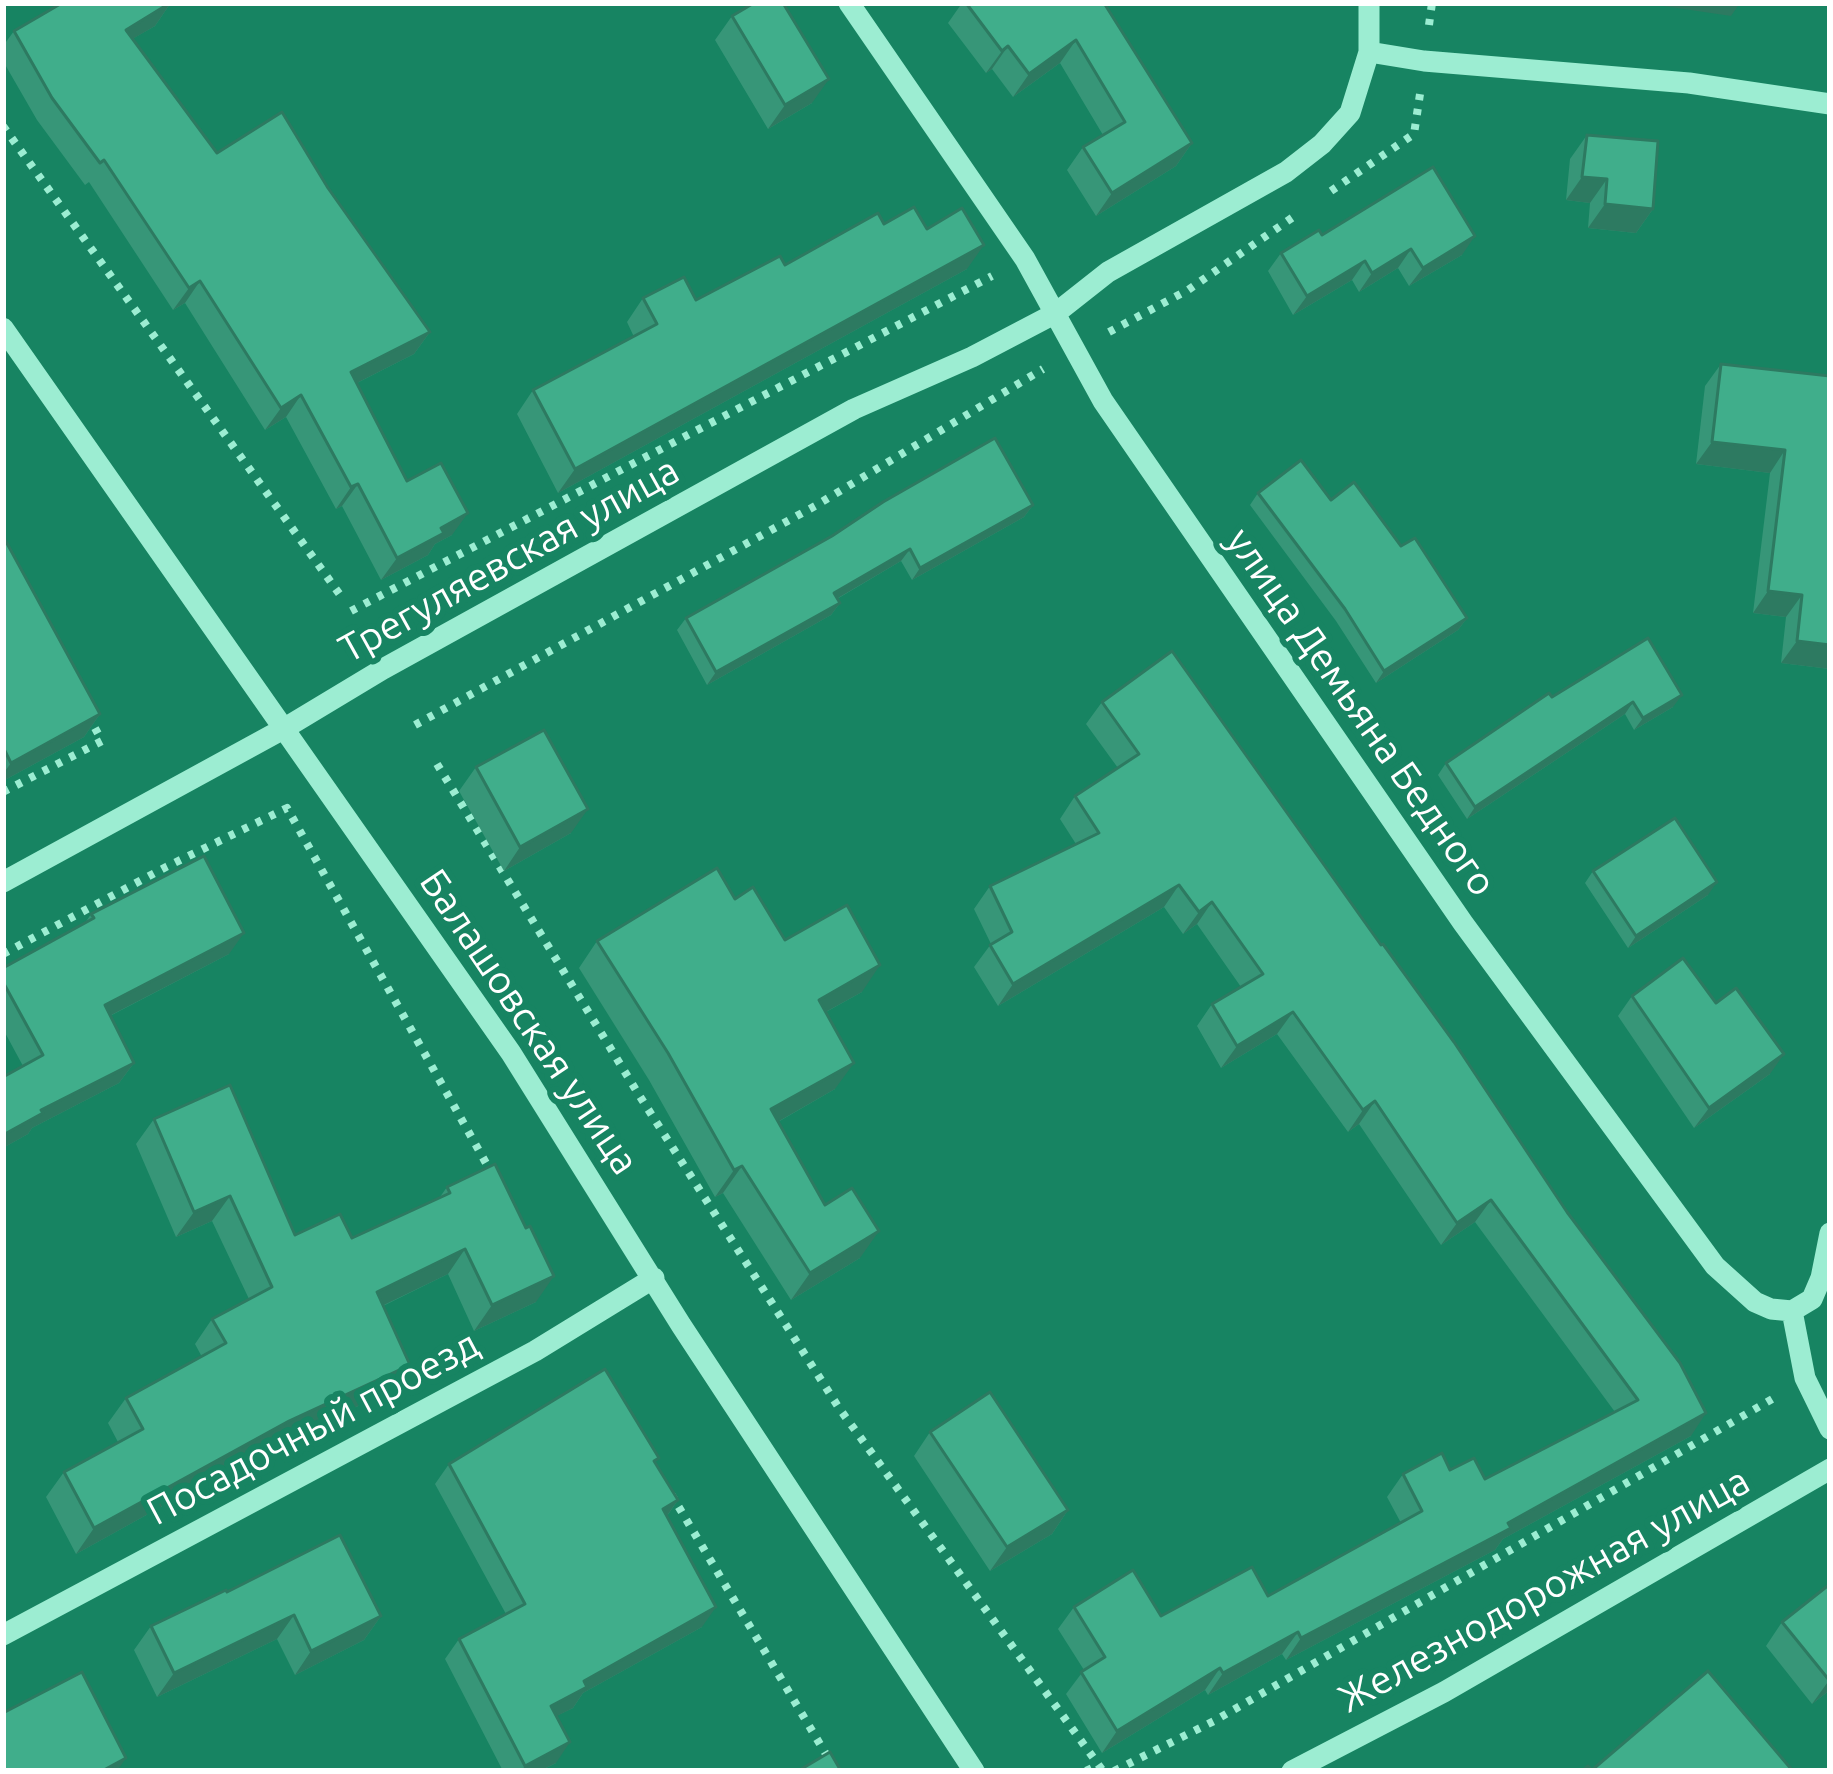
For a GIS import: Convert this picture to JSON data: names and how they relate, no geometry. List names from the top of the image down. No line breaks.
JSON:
{"streets":{"street":["Трегуляевская улица","улица Демьяна Бедного","Балашовская улица","Посадочный проезд","Железнодорожная улица"]},"crossings":[["Трегуляевская улица","улица Демьяна Бедного"],["Трегуляевская улица","Балашовская улица"],["Балашовская улица","Посадочный проезд"]]}
